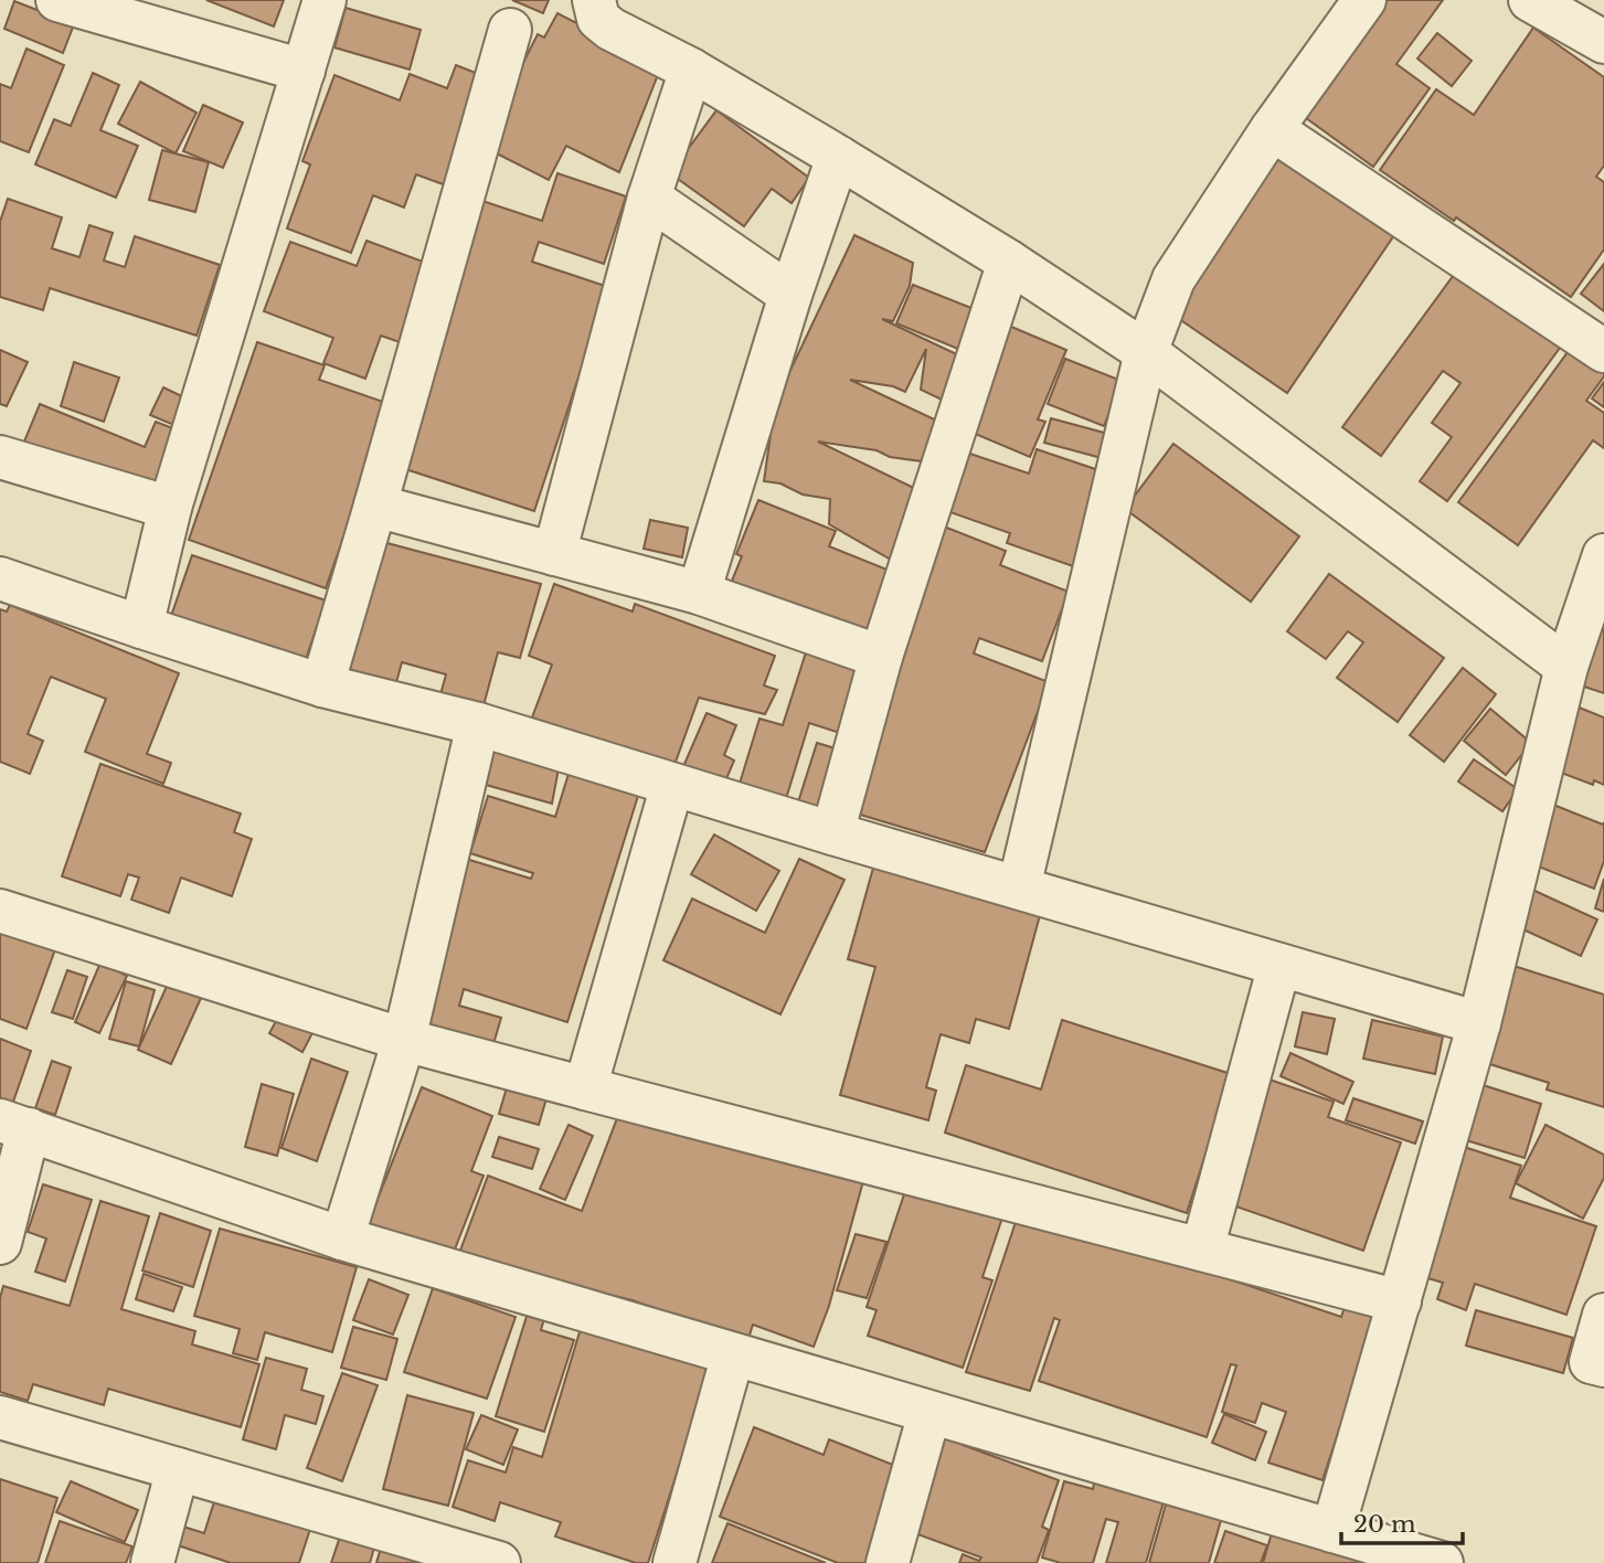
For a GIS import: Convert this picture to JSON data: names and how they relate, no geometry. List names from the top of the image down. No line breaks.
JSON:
{"scale_bar":"20 m"}
